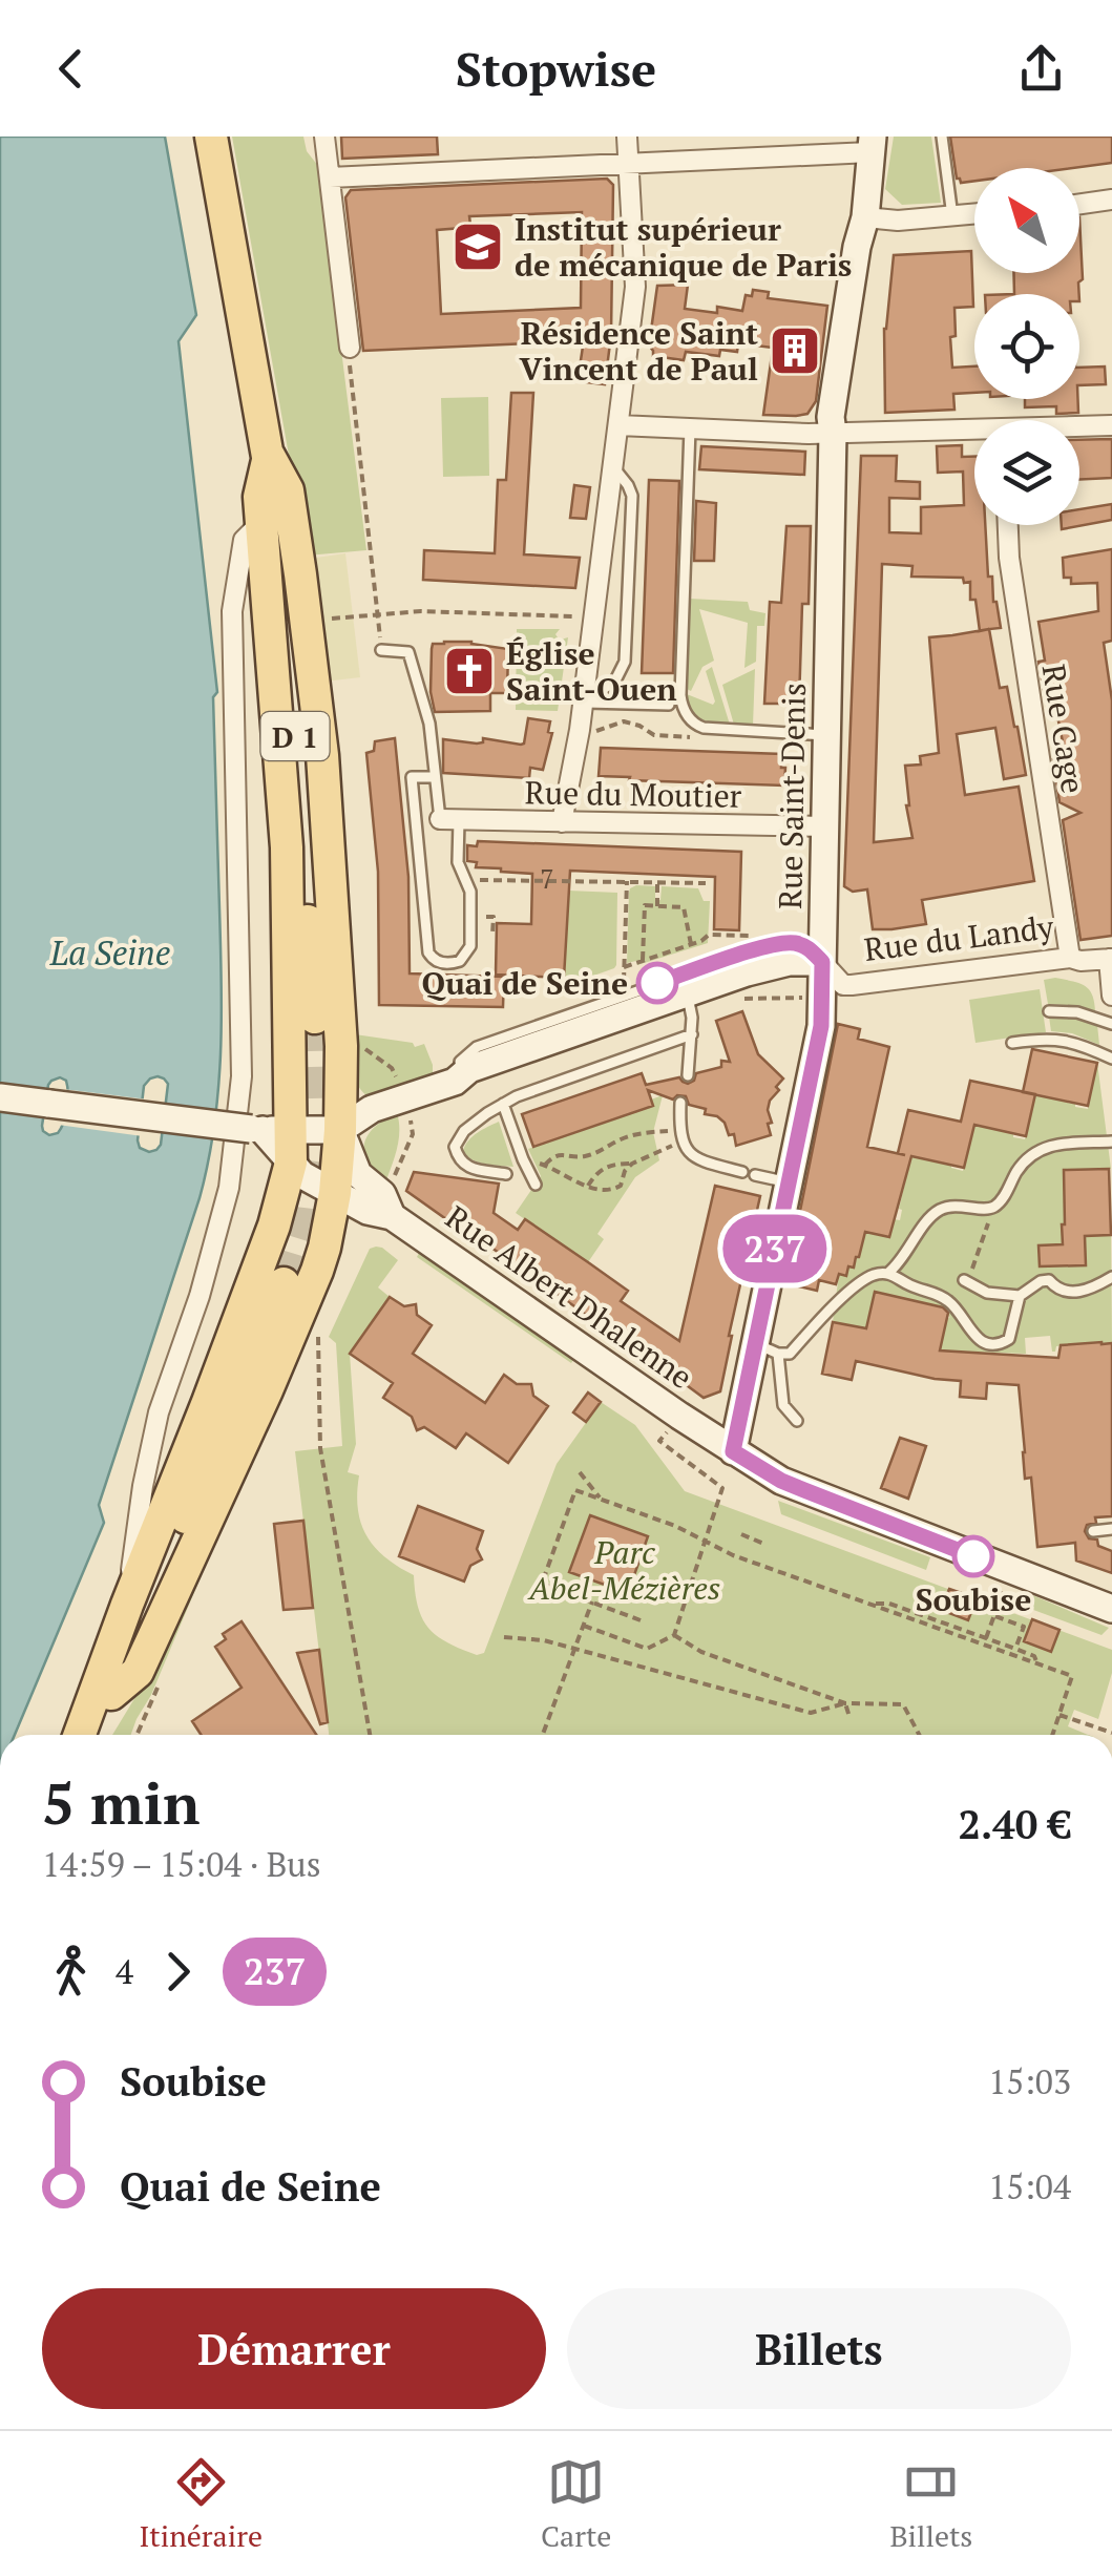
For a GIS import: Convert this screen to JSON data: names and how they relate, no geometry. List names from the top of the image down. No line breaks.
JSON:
{"streets":{"main road":["D 1","Rue Saint-Denis","Rue du Landy","Rue Albert Dhalenne"],"street":["Rue Cage","Rue du Moutier"]},"crossings":[["Rue Cage","Rue du Landy"],["Rue du Moutier","Rue Saint-Denis"],["Rue Saint-Denis","Rue du Landy"],["Rue Saint-Denis","Rue Albert Dhalenne"],["Rue du Landy","Rue Albert Dhalenne"]],"water":["La Seine"],"parks":["Parc Abel-Mézières"],"places":{"school or university":["Institut supérieur de mécanique de Paris"],"building":["Résidence Saint Vincent de Paul"],"church":["Église Saint-Ouen"],"other":["Quai de Seine","Soubise"]},"lines":["bus line 237"],"house_numbers":["7"],"north":"top left","page":{"header":"Stopwise","on_map":"237","heading":["5 min","14:59 – 15:04 · Bus","2.40 €"],"legs":["4","237"],"list":[{"name":"Soubise","value":"15:03"},{"name":"Quai de Seine","value":"15:04"}],"buttons":["Démarrer","Billets"],"tabs":["Itinéraire","Carte","Billets"]}}
